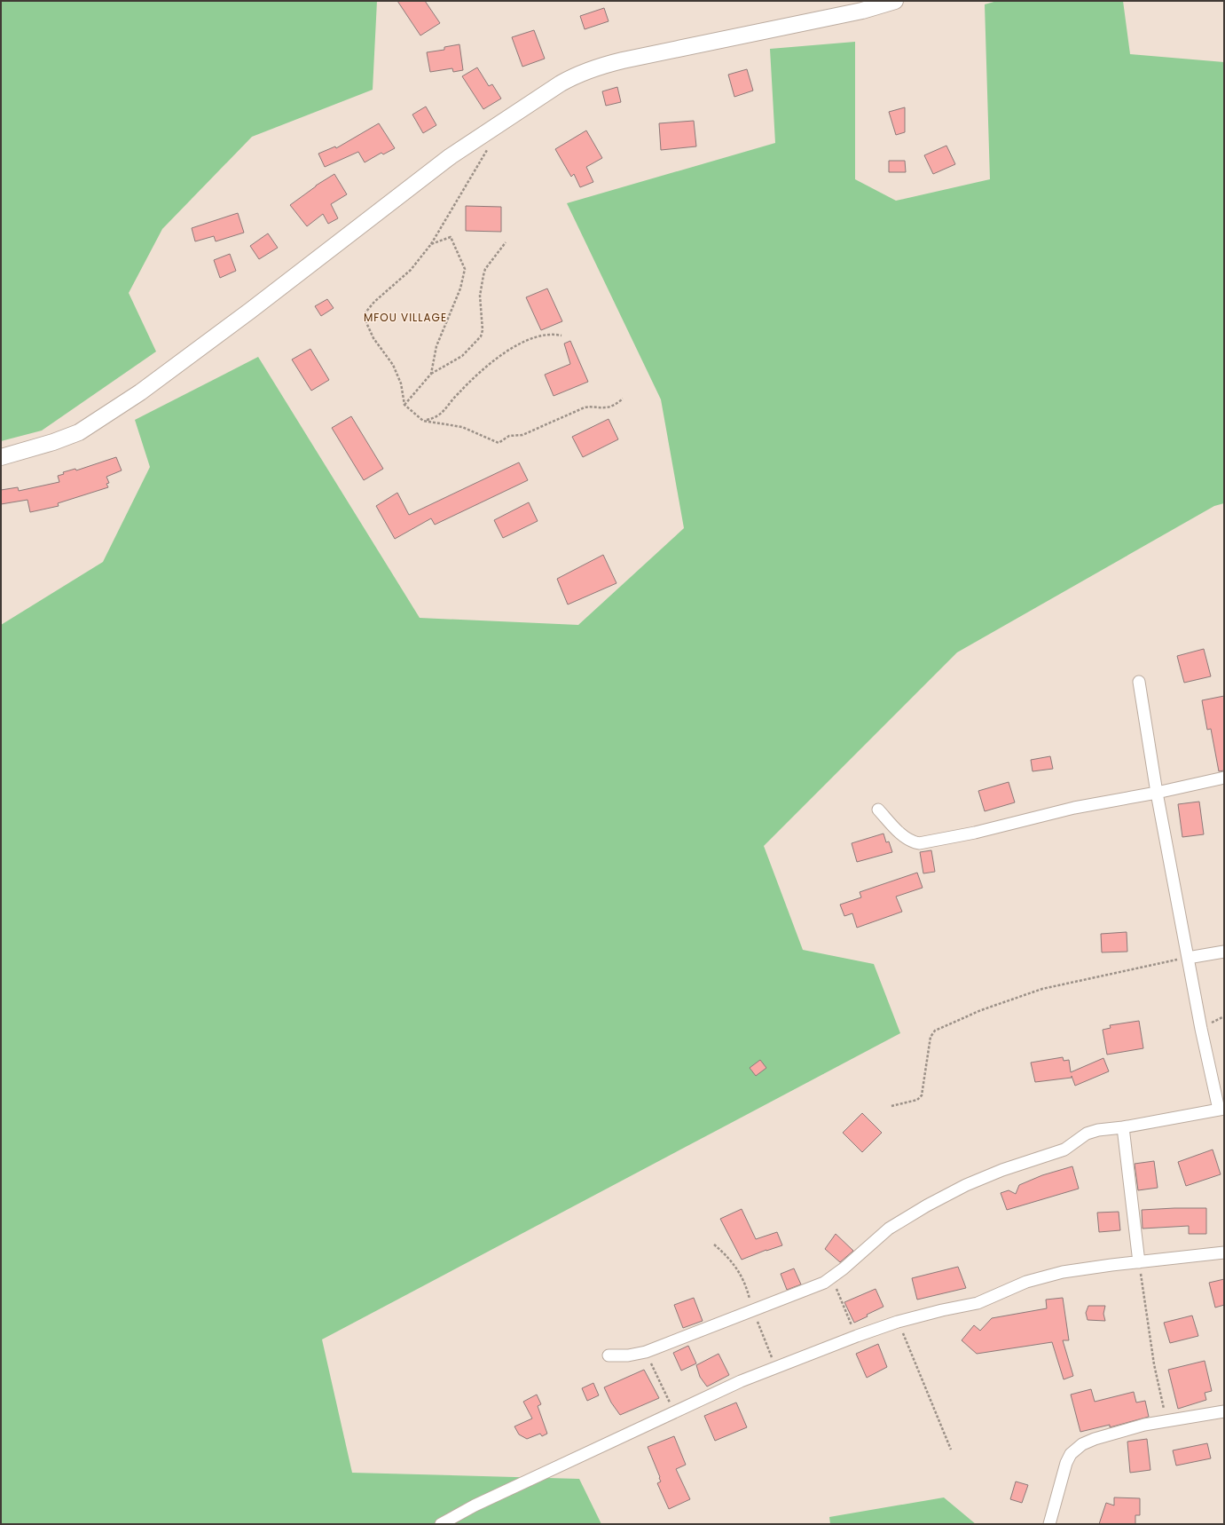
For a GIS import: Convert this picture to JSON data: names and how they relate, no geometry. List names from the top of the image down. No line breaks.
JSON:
{"districts":["MFOU VILLAGE"]}
